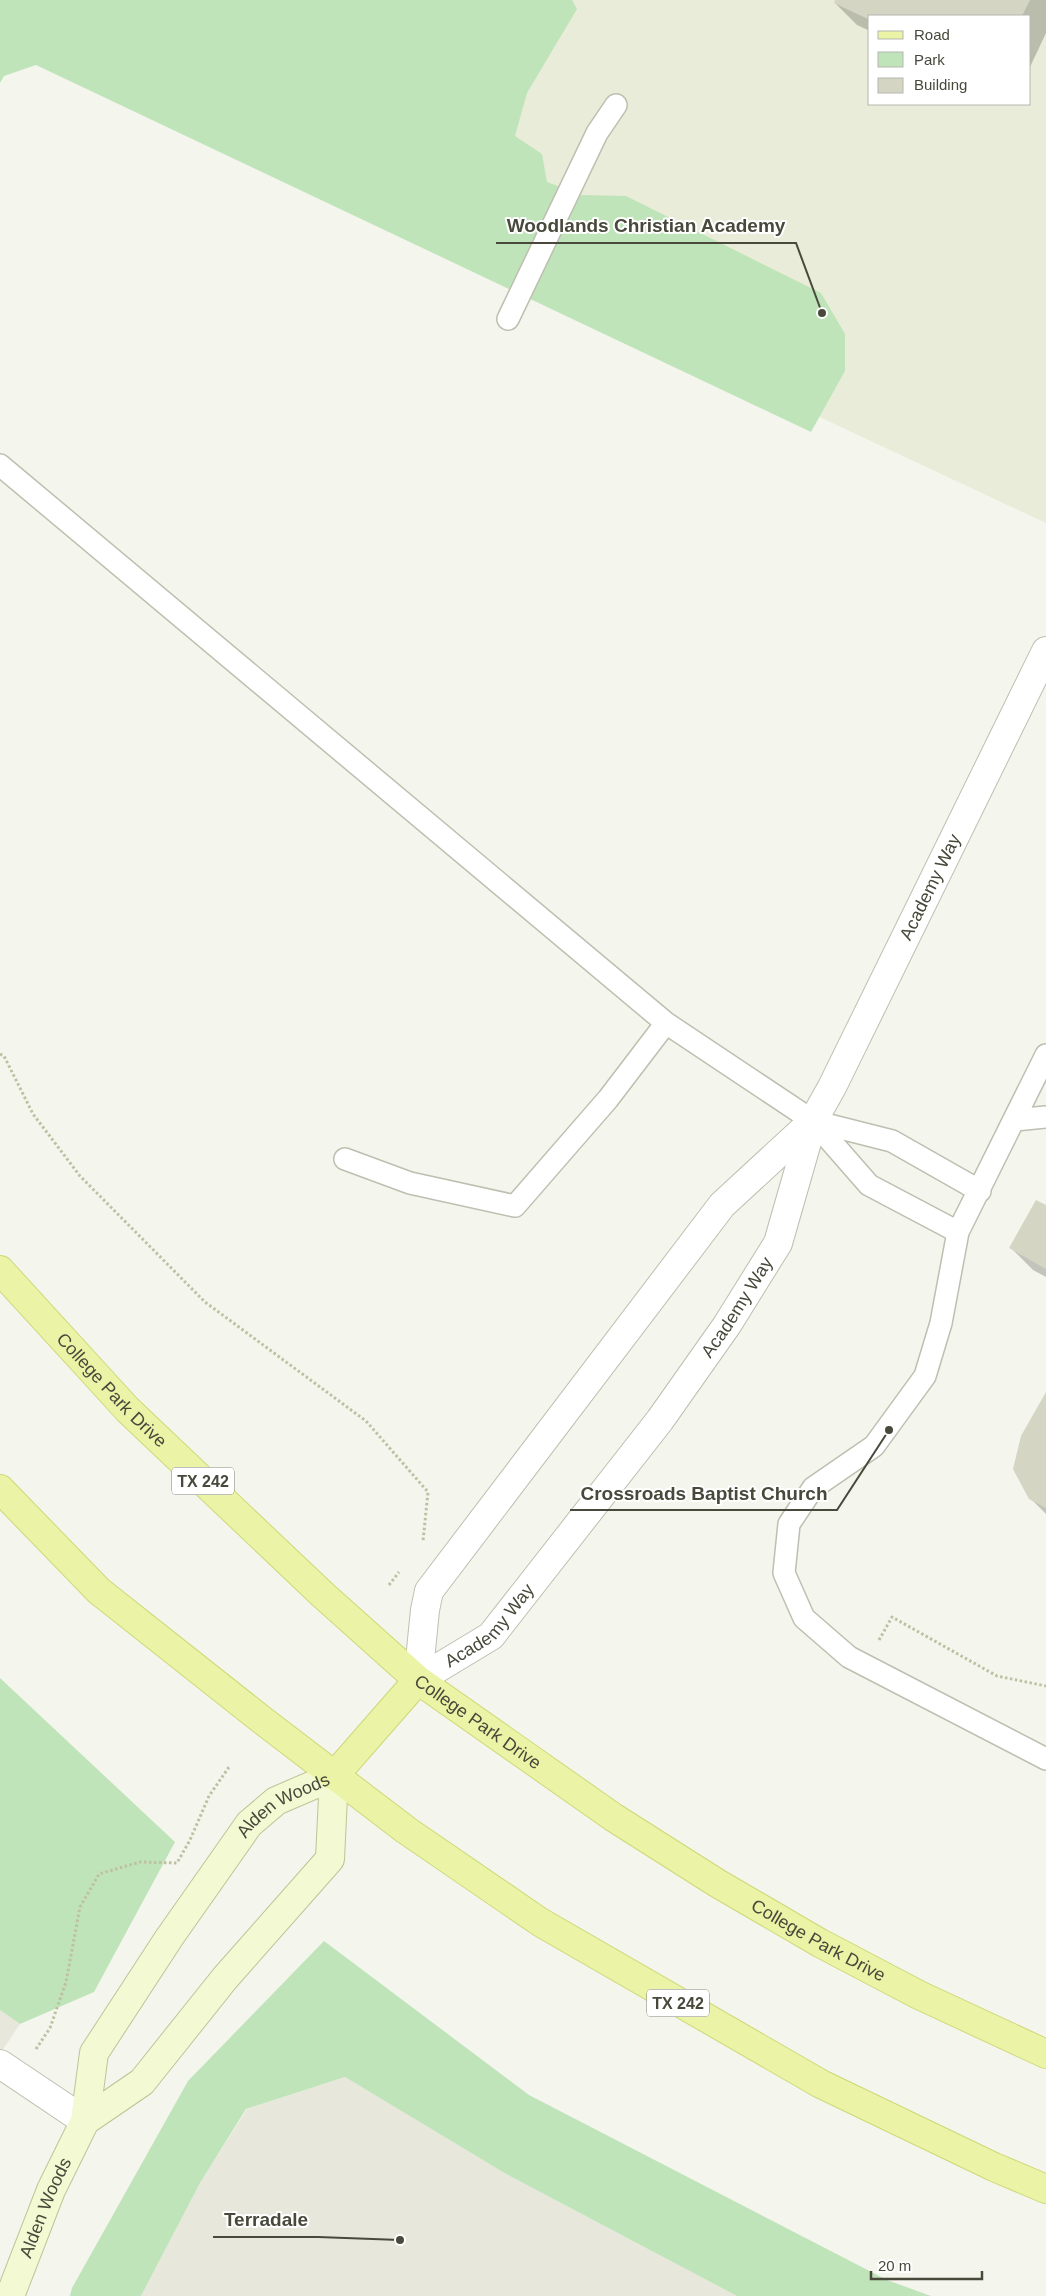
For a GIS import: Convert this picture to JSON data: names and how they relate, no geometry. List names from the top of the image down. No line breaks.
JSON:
{"streets":{"main road":["College Park Drive","TX 242"],"street":["Academy Way","Alden Woods"]},"crossings":[["Academy Way","College Park Drive"],["TX 242","Alden Woods"]],"places":["Woodlands Christian Academy","Crossroads Baptist Church","Terradale"],"legend":["Road","Park","Building"],"scale_bar":"20 m"}
